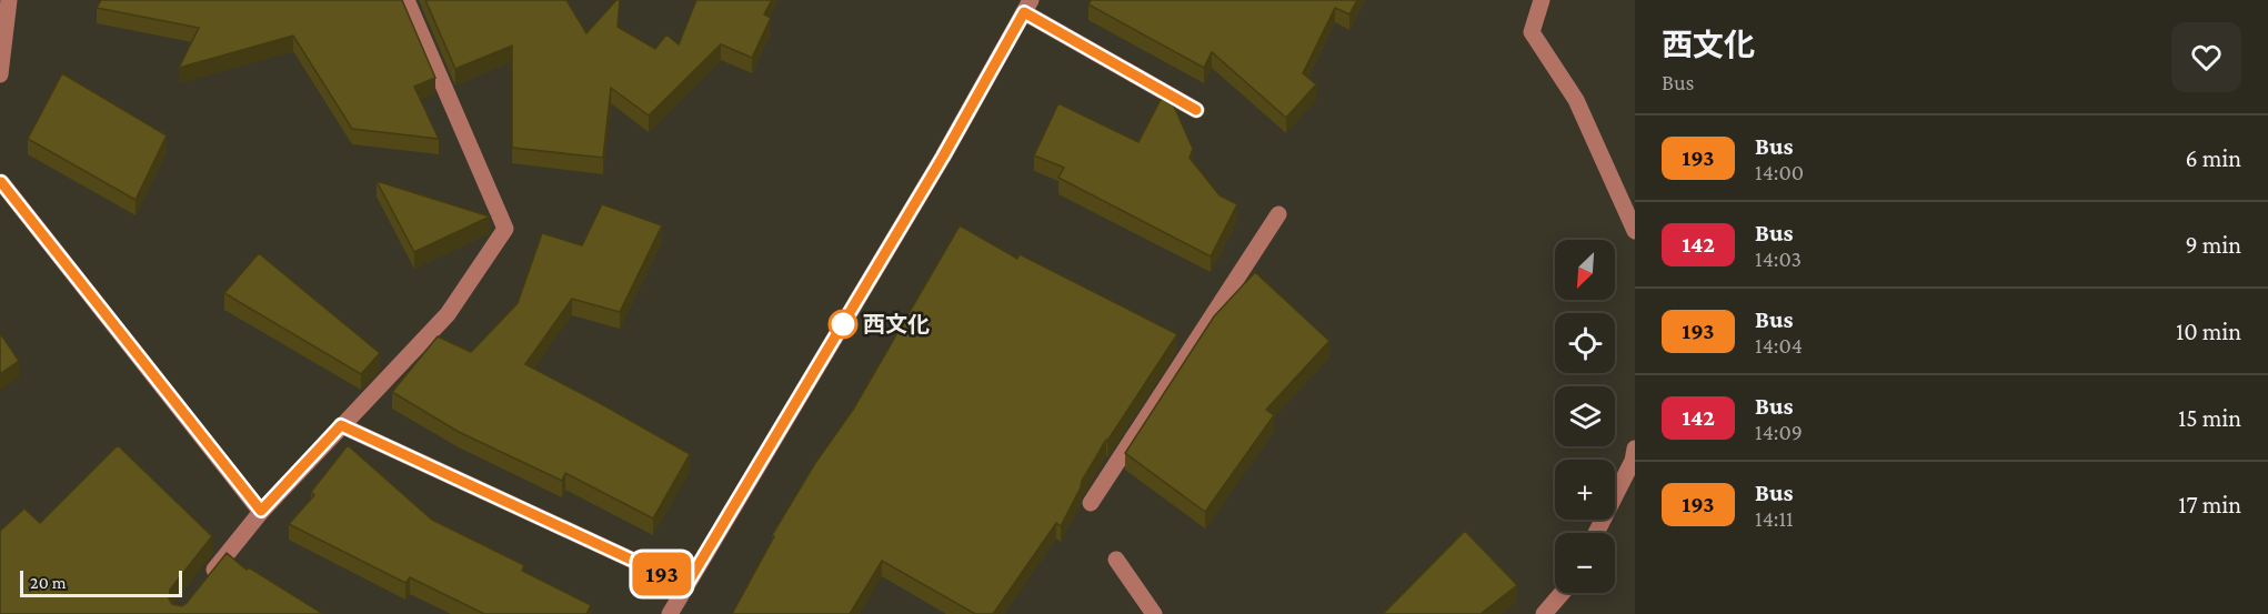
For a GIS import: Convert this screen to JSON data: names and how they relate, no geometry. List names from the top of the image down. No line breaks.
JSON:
{"places":["西文化"],"lines":["bus line 193"],"scale_bar":"20 m","north":"bottom left","page":{"on_map":"193","heading":["西文化","Bus"],"list":[{"mark":"193","name":"Bus","note":"14:00","value":"6 min"},{"mark":"142","name":"Bus","note":"14:03","value":"9 min"},{"mark":"193","name":"Bus","note":"14:04","value":"10 min"},{"mark":"142","name":"Bus","note":"14:09","value":"15 min"},{"mark":"193","name":"Bus","note":"14:11","value":"17 min"}],"map_buttons":["+","−"],"scale":"20 m"}}
